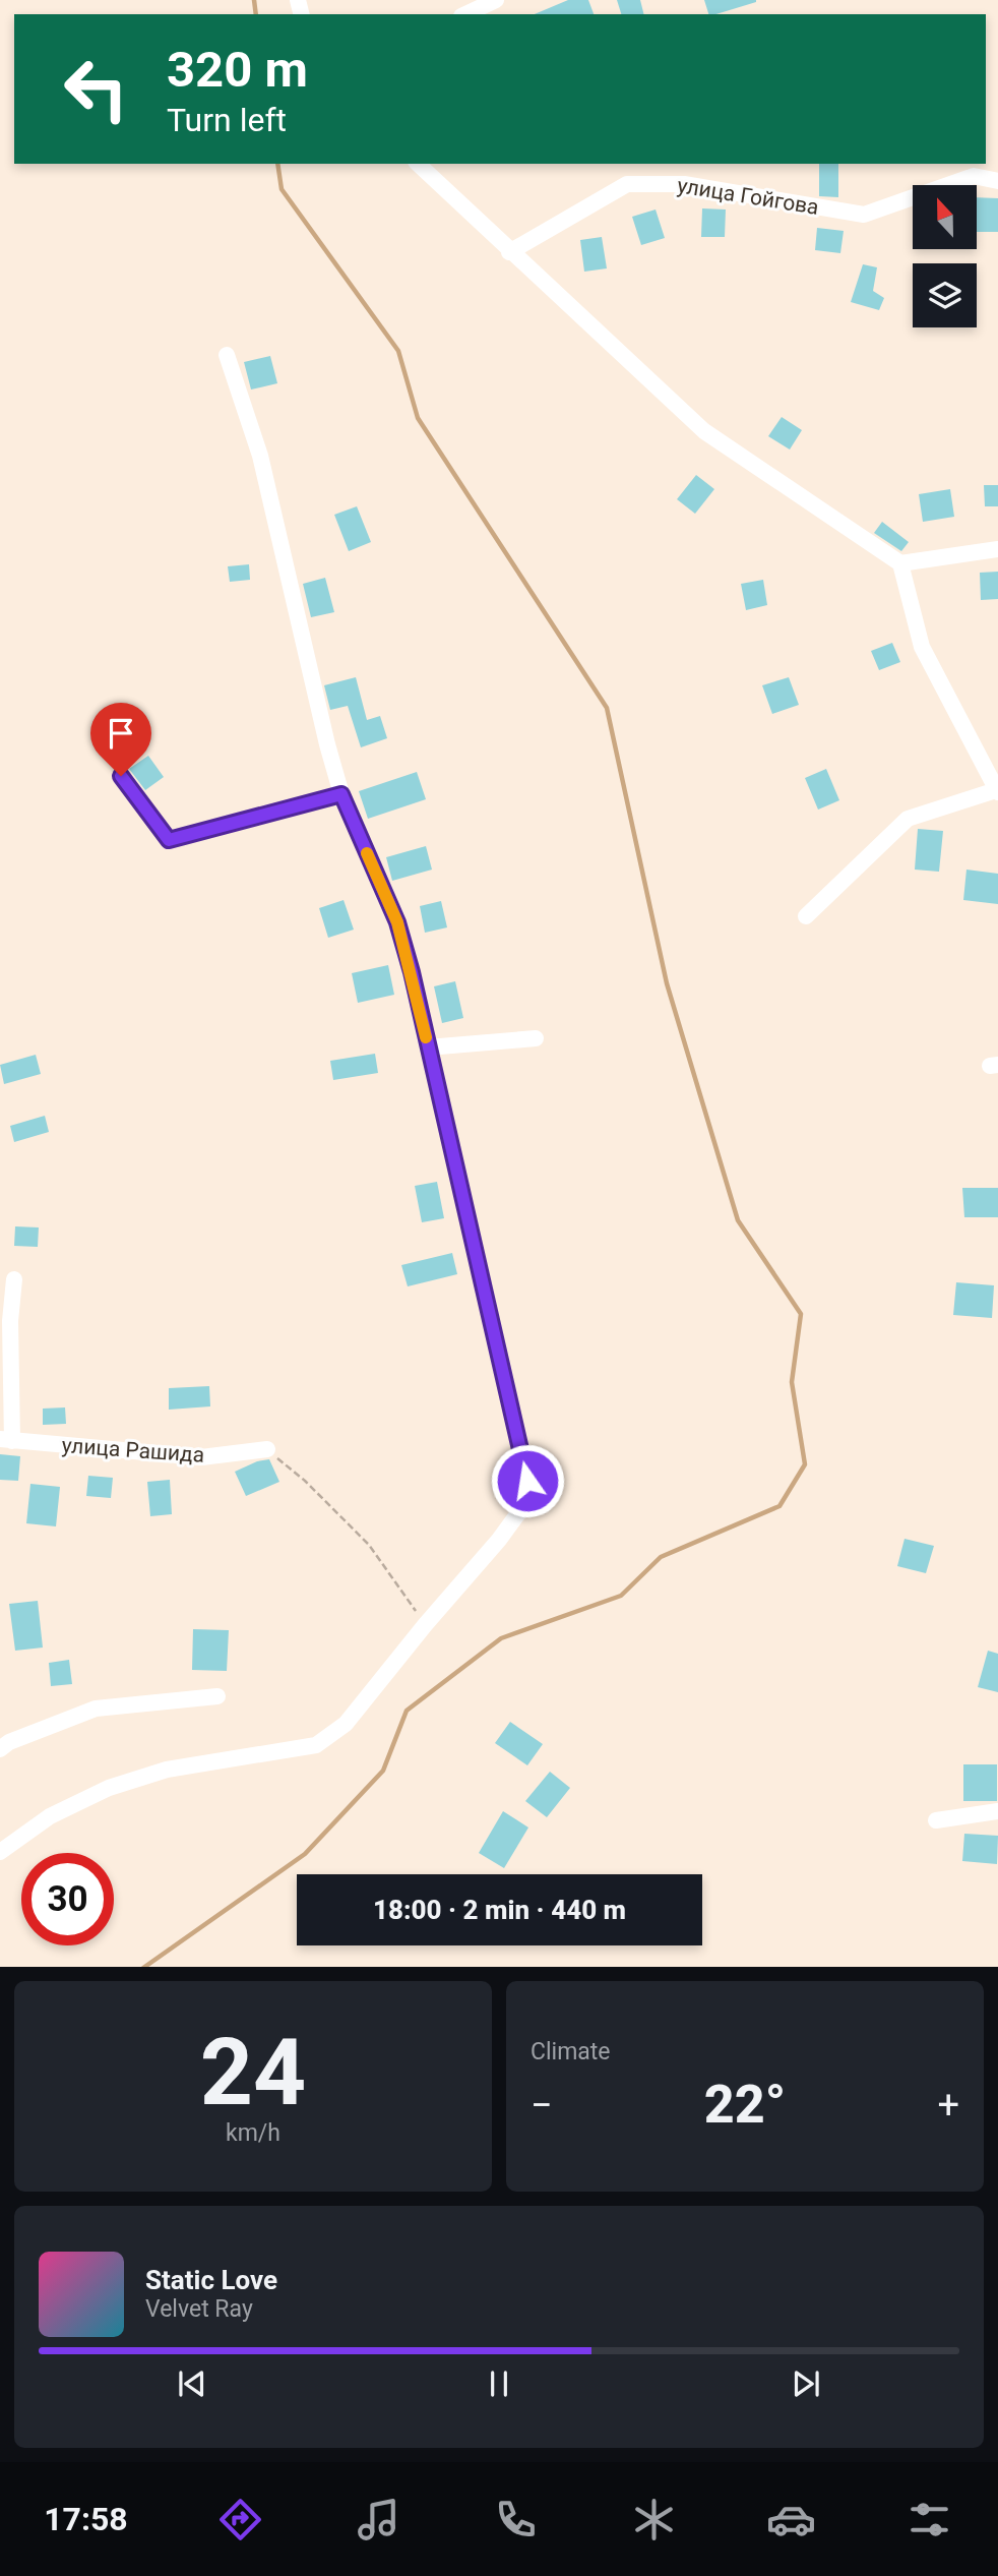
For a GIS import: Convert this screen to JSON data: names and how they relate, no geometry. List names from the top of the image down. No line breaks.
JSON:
{"streets":{"street":["улица Гойгова","улица Рашида"]},"north":"top","page":{"turn":["320 m","Turn left"],"limit":"30","trip":"18:00 · 2 min · 440 m","tile":[["24","km/h"],"Climate"],"heat":["−","22°","+"],"song":["Static Love","Velvet Ray"],"tabs":"17:58"}}
